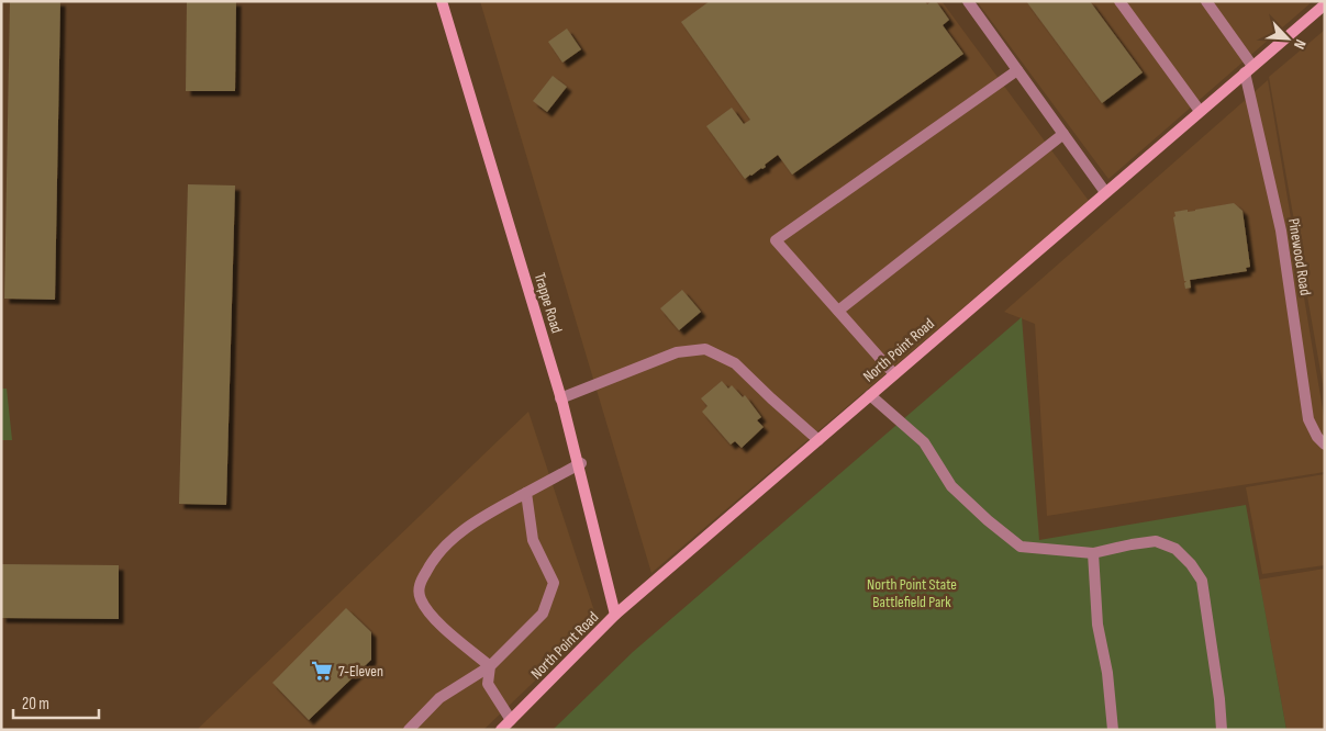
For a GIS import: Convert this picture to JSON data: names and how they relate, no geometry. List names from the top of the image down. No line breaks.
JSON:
{"streets":{"street":["Pinewood Road","Trappe Road","North Point Road"]},"crossings":[["Pinewood Road","North Point Road"],["Trappe Road","North Point Road"]],"parks":["North Point State Battlefield Park"],"places":{"supermarket":["7-Eleven"]},"scale_bar":"20 m","north":"bottom right"}
